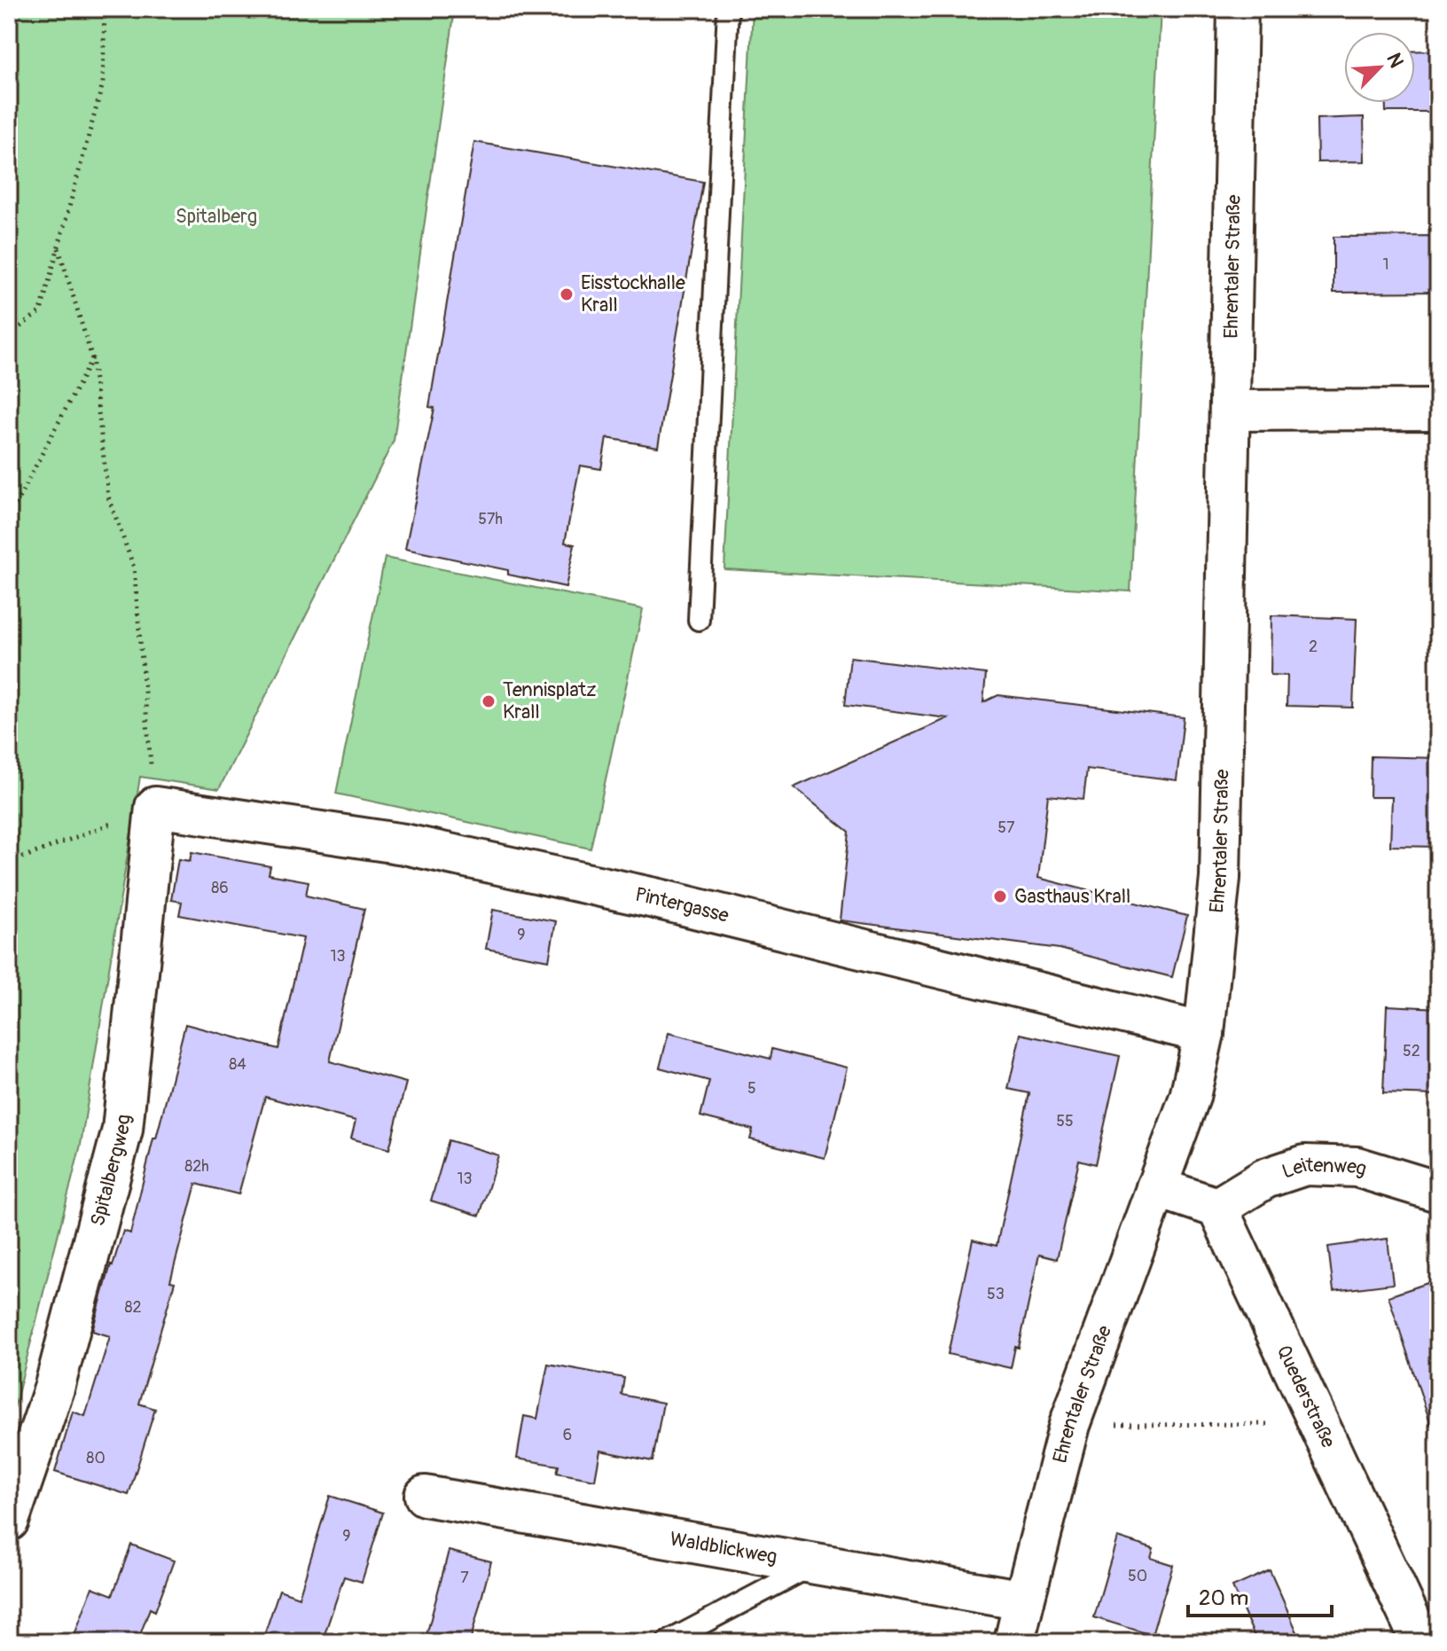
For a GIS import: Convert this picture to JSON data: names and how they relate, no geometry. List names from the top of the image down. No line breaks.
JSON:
{"streets":{"street":["Ehrentaler Straße","Pintergasse","Spitalbergweg","Leitenweg","Quederstraße","Waldblickweg"]},"crossings":[["Ehrentaler Straße","Pintergasse"],["Ehrentaler Straße","Waldblickweg"],["Pintergasse","Spitalbergweg"],["Leitenweg","Quederstraße"]],"parks":["Spitalberg"],"places":["Eisstockhalle Krall","Tennisplatz Krall","Gasthaus Krall"],"house_numbers":["1","57h","2","57","86","9","13","52","84","5","55","82h","13","53","82","6","80","9","50","7"],"scale_bar":"20 m","north":"top right"}
